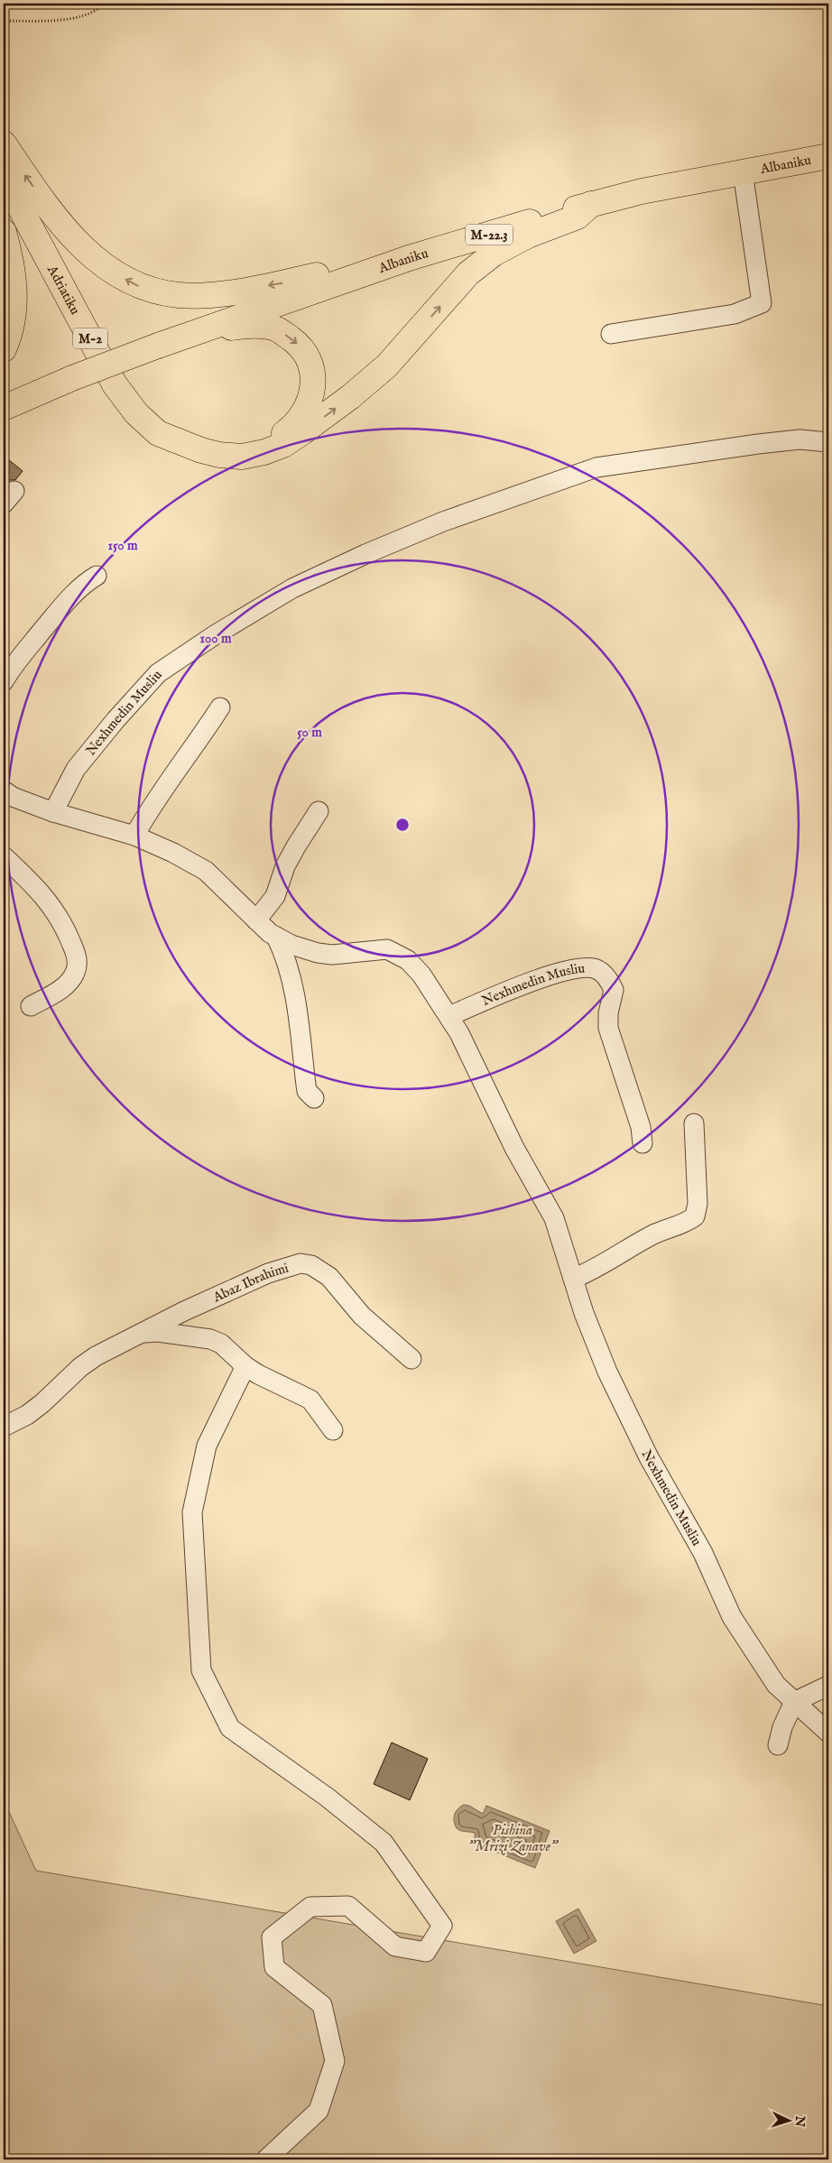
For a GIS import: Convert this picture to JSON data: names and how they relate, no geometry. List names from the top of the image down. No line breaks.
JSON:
{"streets":{"main road":["Albaniku","M-22.3","Adriatiku","M-2"],"street":["Nexhmedin Musliu","Abaz Ibrahimi"]},"crossings":[["Albaniku","Adriatiku"],["Albaniku","M-2"],["Adriatiku","M-2"]],"one_way":["Adriatiku"],"water":["Pishina \"Mrizi Zanave\""],"north":"right","rings":["150 m","100 m","50 m"]}
